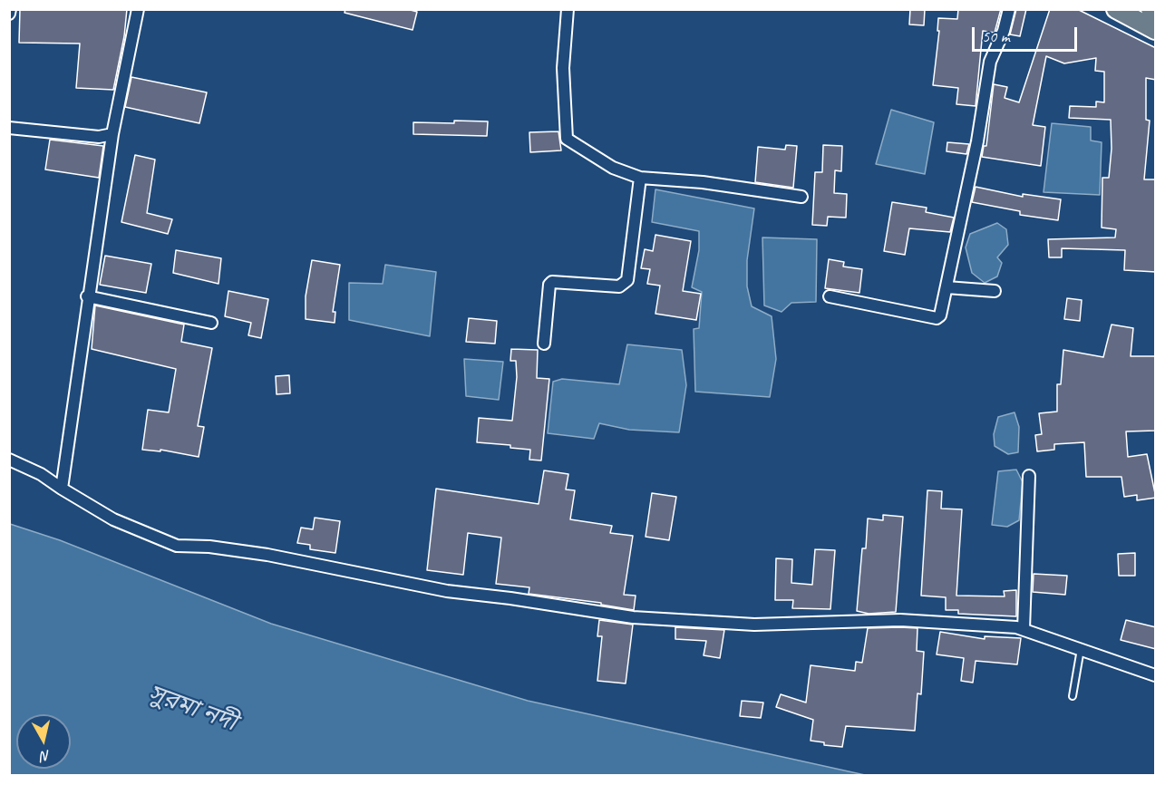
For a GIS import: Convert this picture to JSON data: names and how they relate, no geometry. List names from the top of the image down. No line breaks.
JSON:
{"water":["সুরমা নদী"],"scale_bar":"50 m","north":"bottom"}
